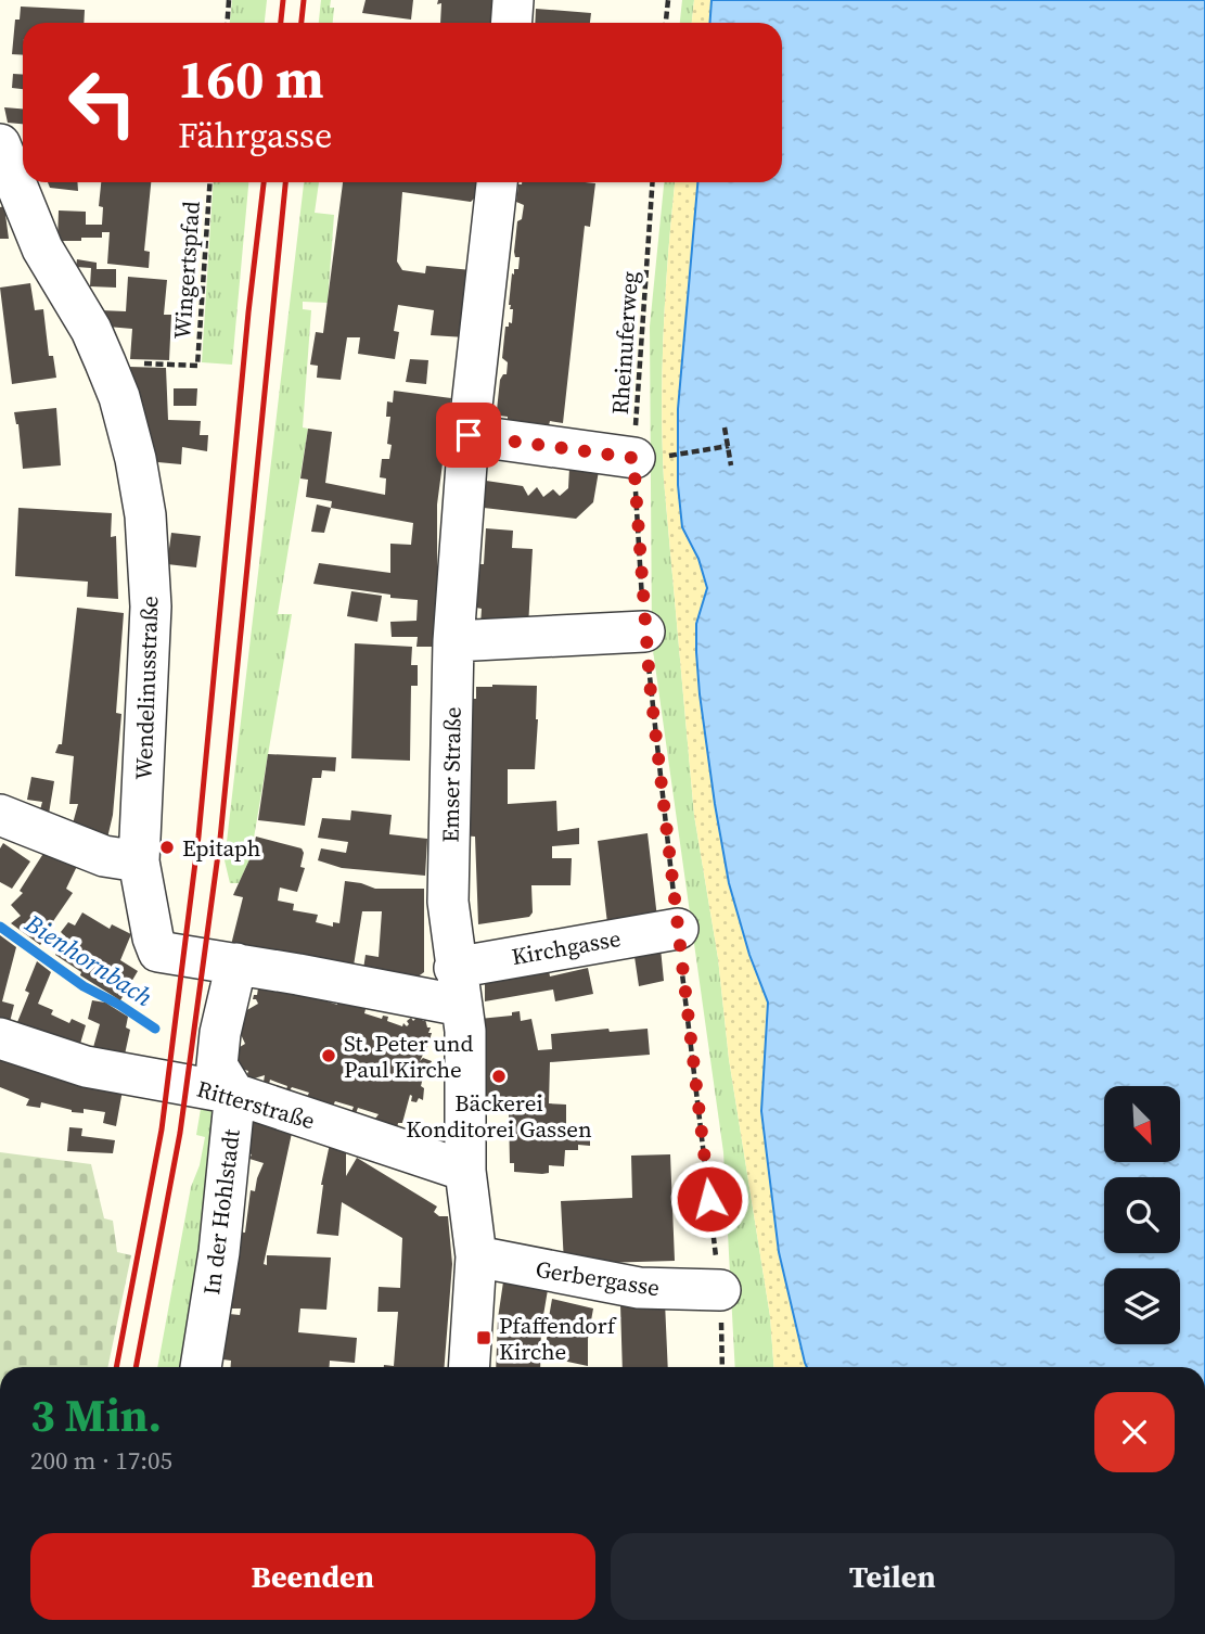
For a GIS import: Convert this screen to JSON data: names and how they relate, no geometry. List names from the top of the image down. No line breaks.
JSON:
{"streets":{"street":["Wendelinusstraße","Emser Straße","Kirchgasse","Ritterstraße","In der Hohlstadt","Gerbergasse"],"path":["Wingertspfad","Rheinuferweg"]},"crossings":[["Wingertspfad","Wendelinusstraße"],["Rheinuferweg","Kirchgasse"],["Rheinuferweg","Gerbergasse"],["Wendelinusstraße","Emser Straße"],["Wendelinusstraße","Kirchgasse"],["Emser Straße","Kirchgasse"],["Emser Straße","Ritterstraße"],["Emser Straße","Gerbergasse"],["Ritterstraße","In der Hohlstadt"]],"water":["Bienhornbach"],"places":{"other":["Epitaph","St. Peter und Paul Kirche","Bäckerei Konditorei Gassen"],"transit":["Pfaffendorf Kirche"]},"north":"bottom right","page":{"turn":["160 m","Fährgasse"],"heading":["3 Min.","200 m · 17:05"],"buttons":["Beenden","Teilen"]}}
